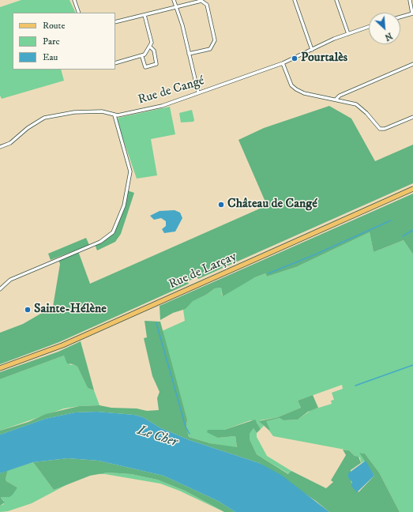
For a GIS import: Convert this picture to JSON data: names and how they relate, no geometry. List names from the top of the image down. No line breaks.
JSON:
{"streets":{"main road":["Rue de Larçay"],"street":["Rue de Cangé"]},"water":["Le Cher"],"places":["Pourtalès","Château de Cangé","Sainte-Hélène"],"legend":["Route","Parc","Eau"],"north":"bottom right"}
